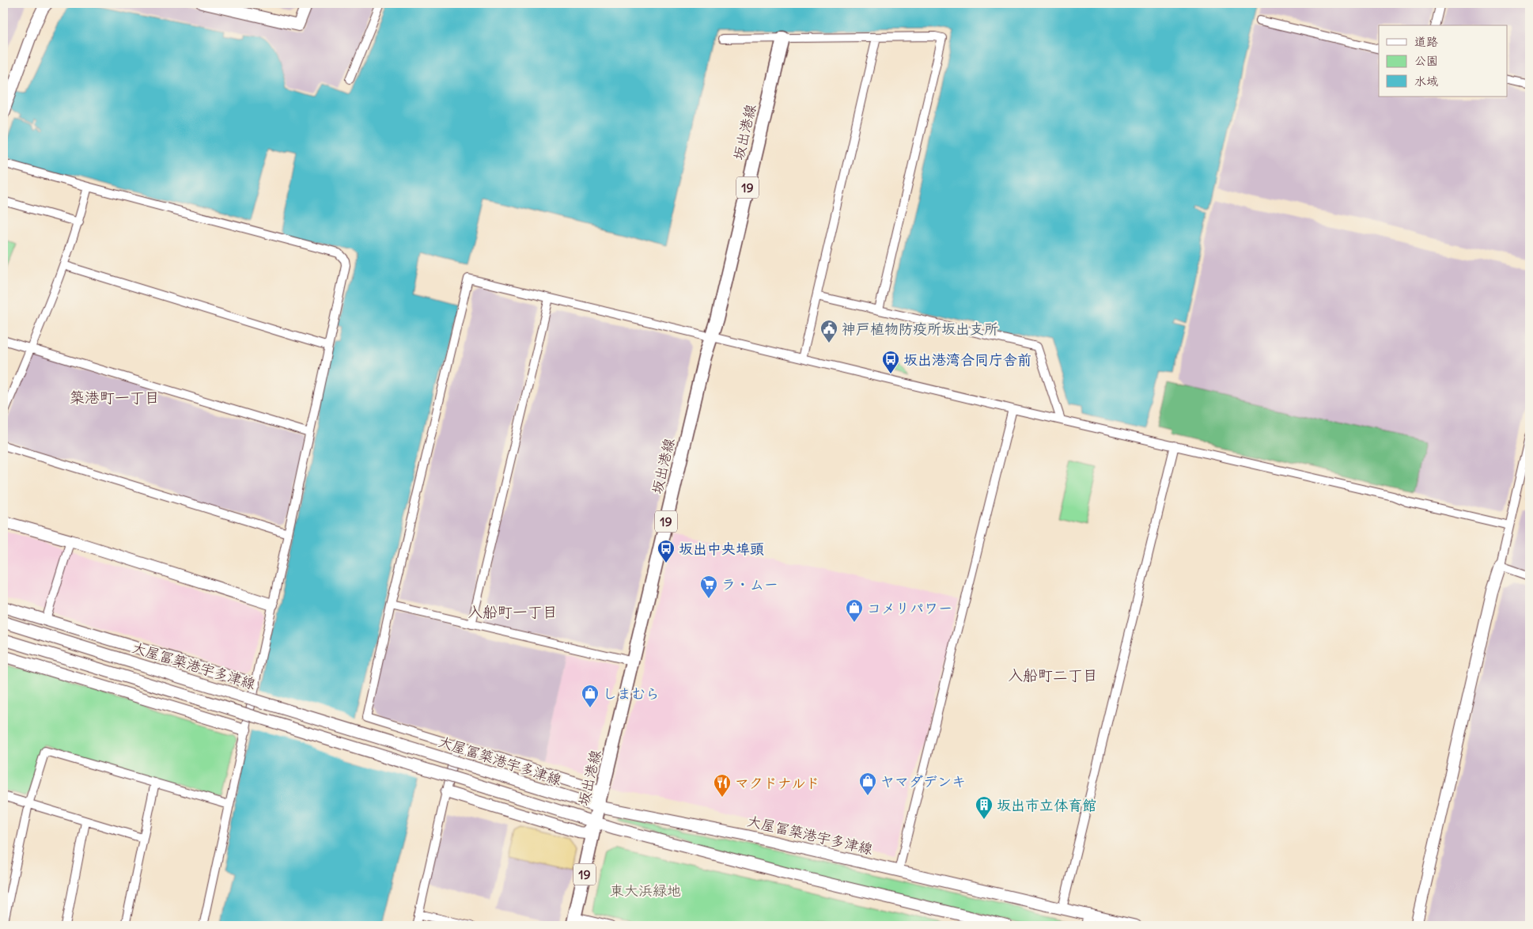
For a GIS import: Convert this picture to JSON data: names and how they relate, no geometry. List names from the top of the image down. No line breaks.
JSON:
{"streets":{"main road":["坂出港線","19","大屋冨築港宇多津線"]},"crossings":[["坂出港線","大屋冨築港宇多津線"]],"districts":["築港町一丁目","入船町一丁目","入船町二丁目"],"parks":["東大浜緑地"],"places":{"public building":["神戸植物防疫所坂出支所"],"bus stop":["坂出港湾合同庁舎前","坂出中央埠頭"],"supermarket":["ラ・ムー"],"shop":["コメリパワー","しまむら","ヤマダデンキ"],"restaurant":["マクドナルド"],"building":["坂出市立体育館"]},"legend":["道路","公園","水域"]}
